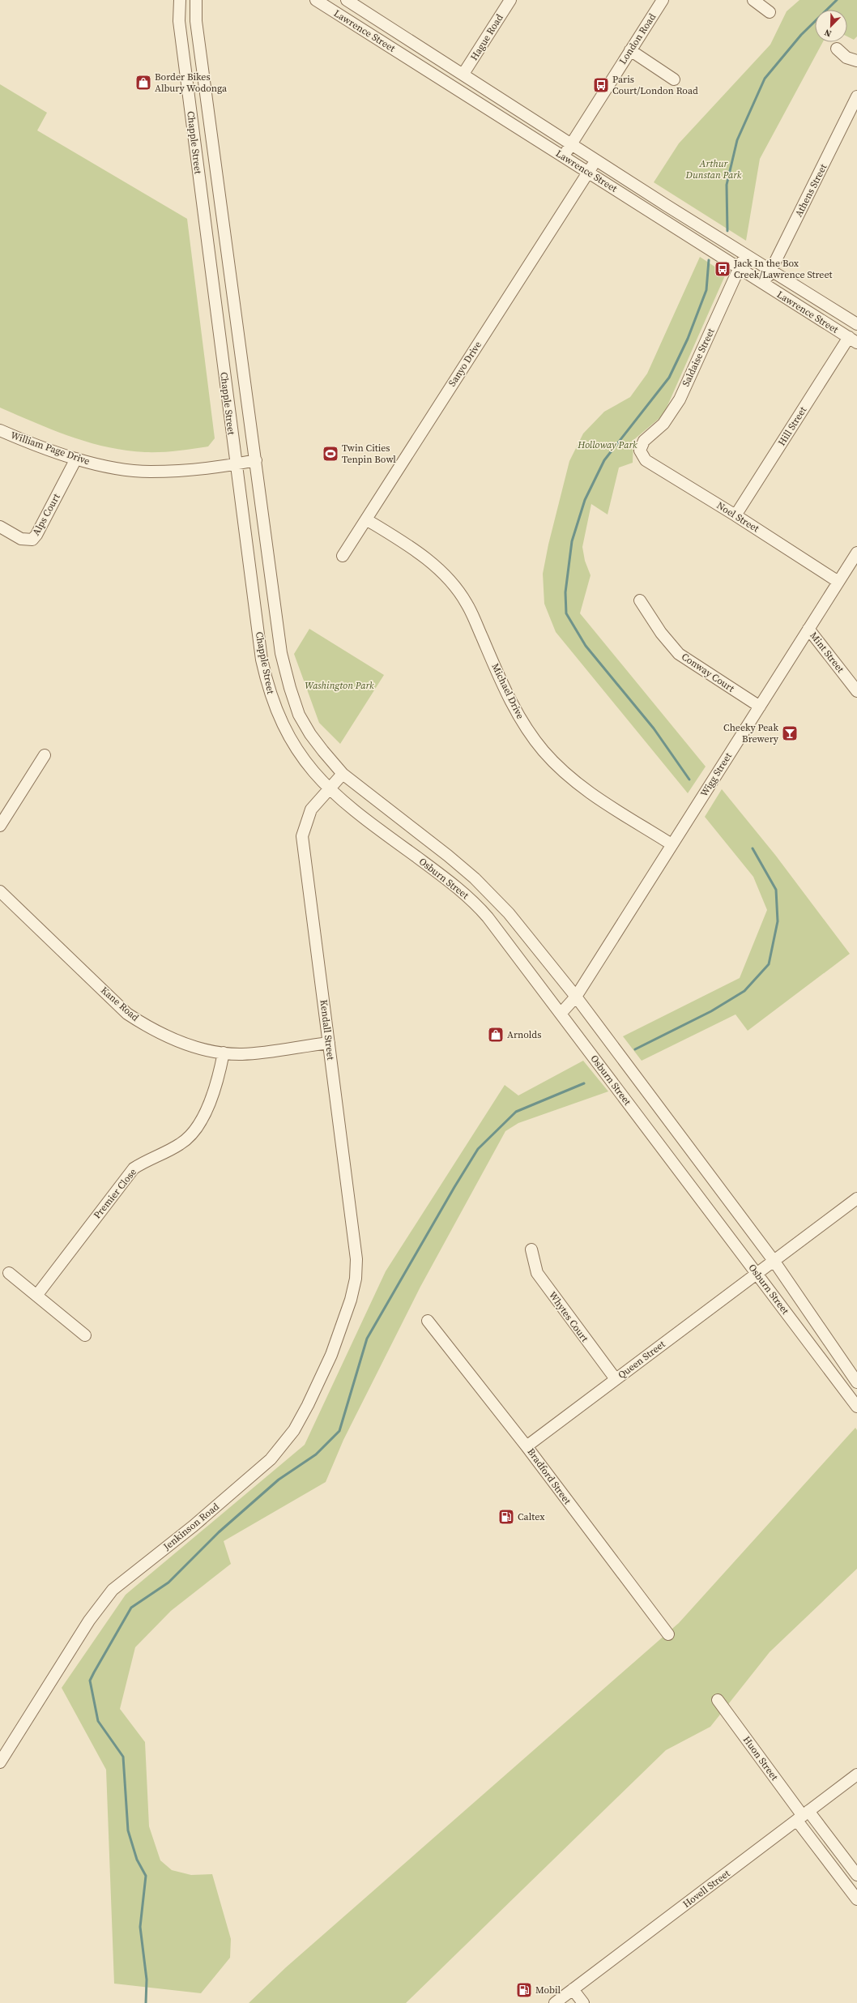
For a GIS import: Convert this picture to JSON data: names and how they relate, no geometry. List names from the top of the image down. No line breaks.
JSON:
{"streets":{"street":["Lawrence Street","Hague Road","London Road","Chapple Street","Athens Street","Saldaise Street","Sanyo Drive","Hill Street","William Page Drive","Alps Court","Noel Street","Mint Street","Conway Court","Michael Drive","Wigg Street","Osburn Street","Kane Road","Kendall Street","Premier Close","Whytes Court","Queen Street","Bradford Street","Jenkinson Road","Huon Street","Hovell Street"]},"crossings":[["Lawrence Street","Hague Road"],["Lawrence Street","London Road"],["Lawrence Street","Athens Street"],["Lawrence Street","Saldaise Street"],["Lawrence Street","Sanyo Drive"],["Lawrence Street","Hill Street"],["Chapple Street","William Page Drive"],["Chapple Street","Osburn Street"],["Chapple Street","Kendall Street"],["Saldaise Street","Noel Street"],["Sanyo Drive","Michael Drive"],["Hill Street","Noel Street"],["William Page Drive","Alps Court"],["Noel Street","Wigg Street"],["Mint Street","Wigg Street"],["Conway Court","Wigg Street"],["Michael Drive","Wigg Street"],["Wigg Street","Osburn Street"],["Osburn Street","Kendall Street"],["Osburn Street","Queen Street"],["Kane Road","Kendall Street"],["Kane Road","Premier Close"],["Kendall Street","Jenkinson Road"],["Whytes Court","Queen Street"],["Queen Street","Bradford Street"],["Huon Street","Hovell Street"]],"parks":["Arthur Dunstan Park","Holloway Park","Washington Park"],"places":{"shop":["Border Bikes Albury Wodonga","Arnolds"],"bus stop":["Paris Court/London Road","Jack In the Box Creek/Lawrence Street"],"sports":["Twin Cities Tenpin Bowl"],"bar":["Cheeky Peak Brewery"],"fuel station":["Caltex","Mobil"]},"north":"bottom left"}
